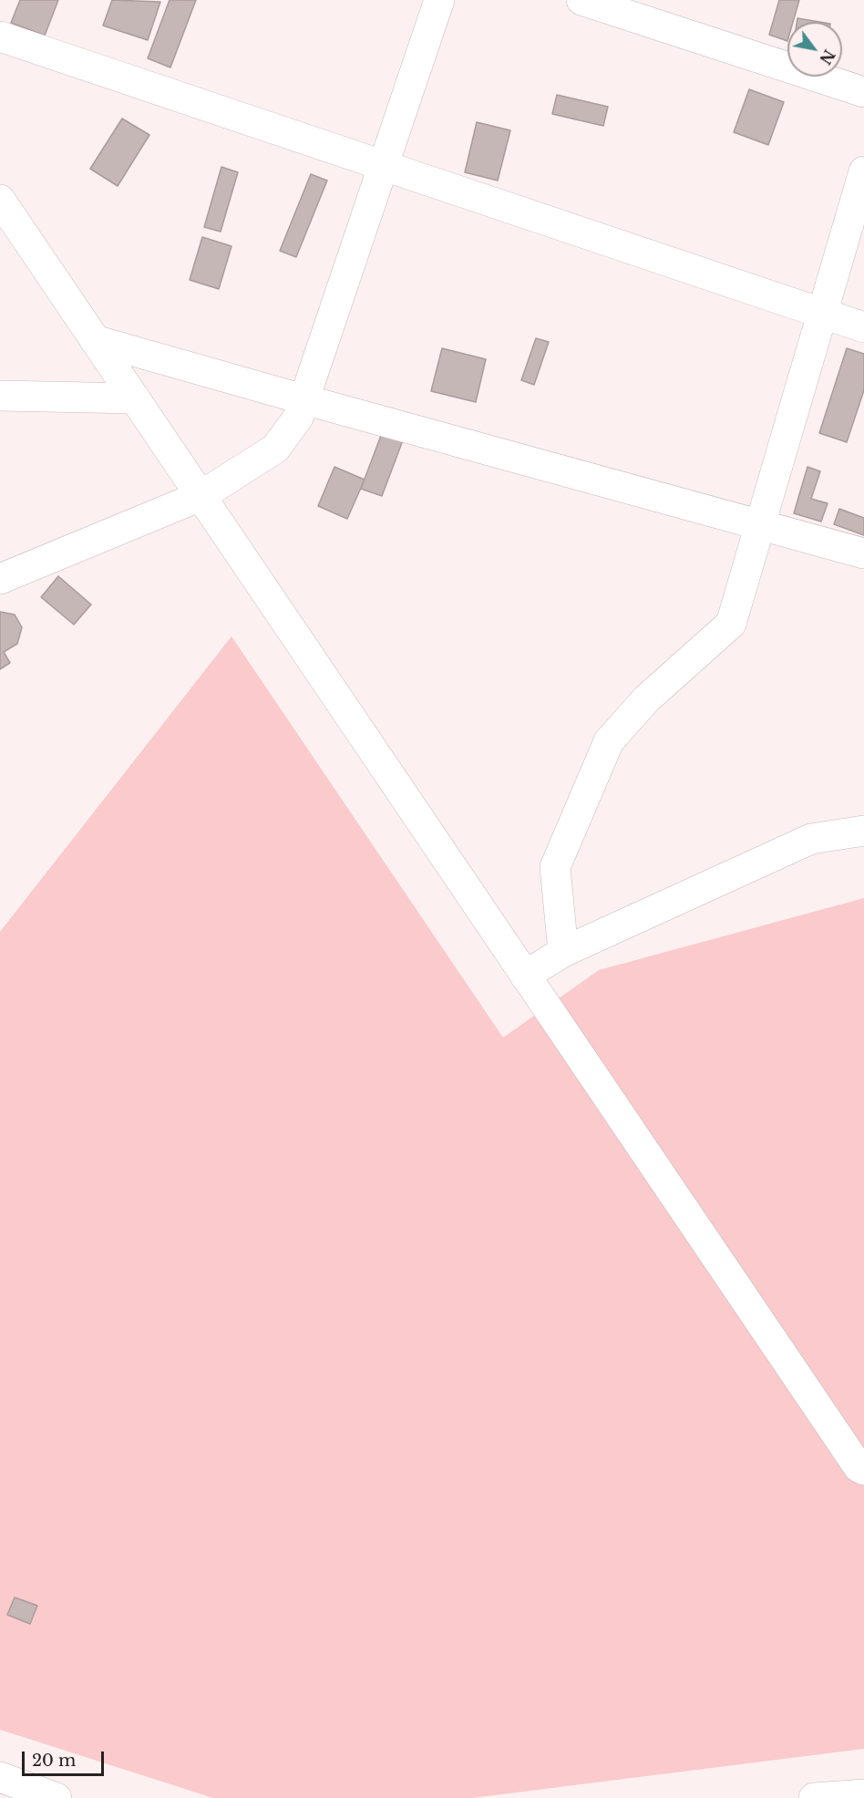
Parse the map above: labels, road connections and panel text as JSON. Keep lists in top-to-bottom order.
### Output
{
  "scale_bar": "20 m",
  "north": "bottom right"
}
